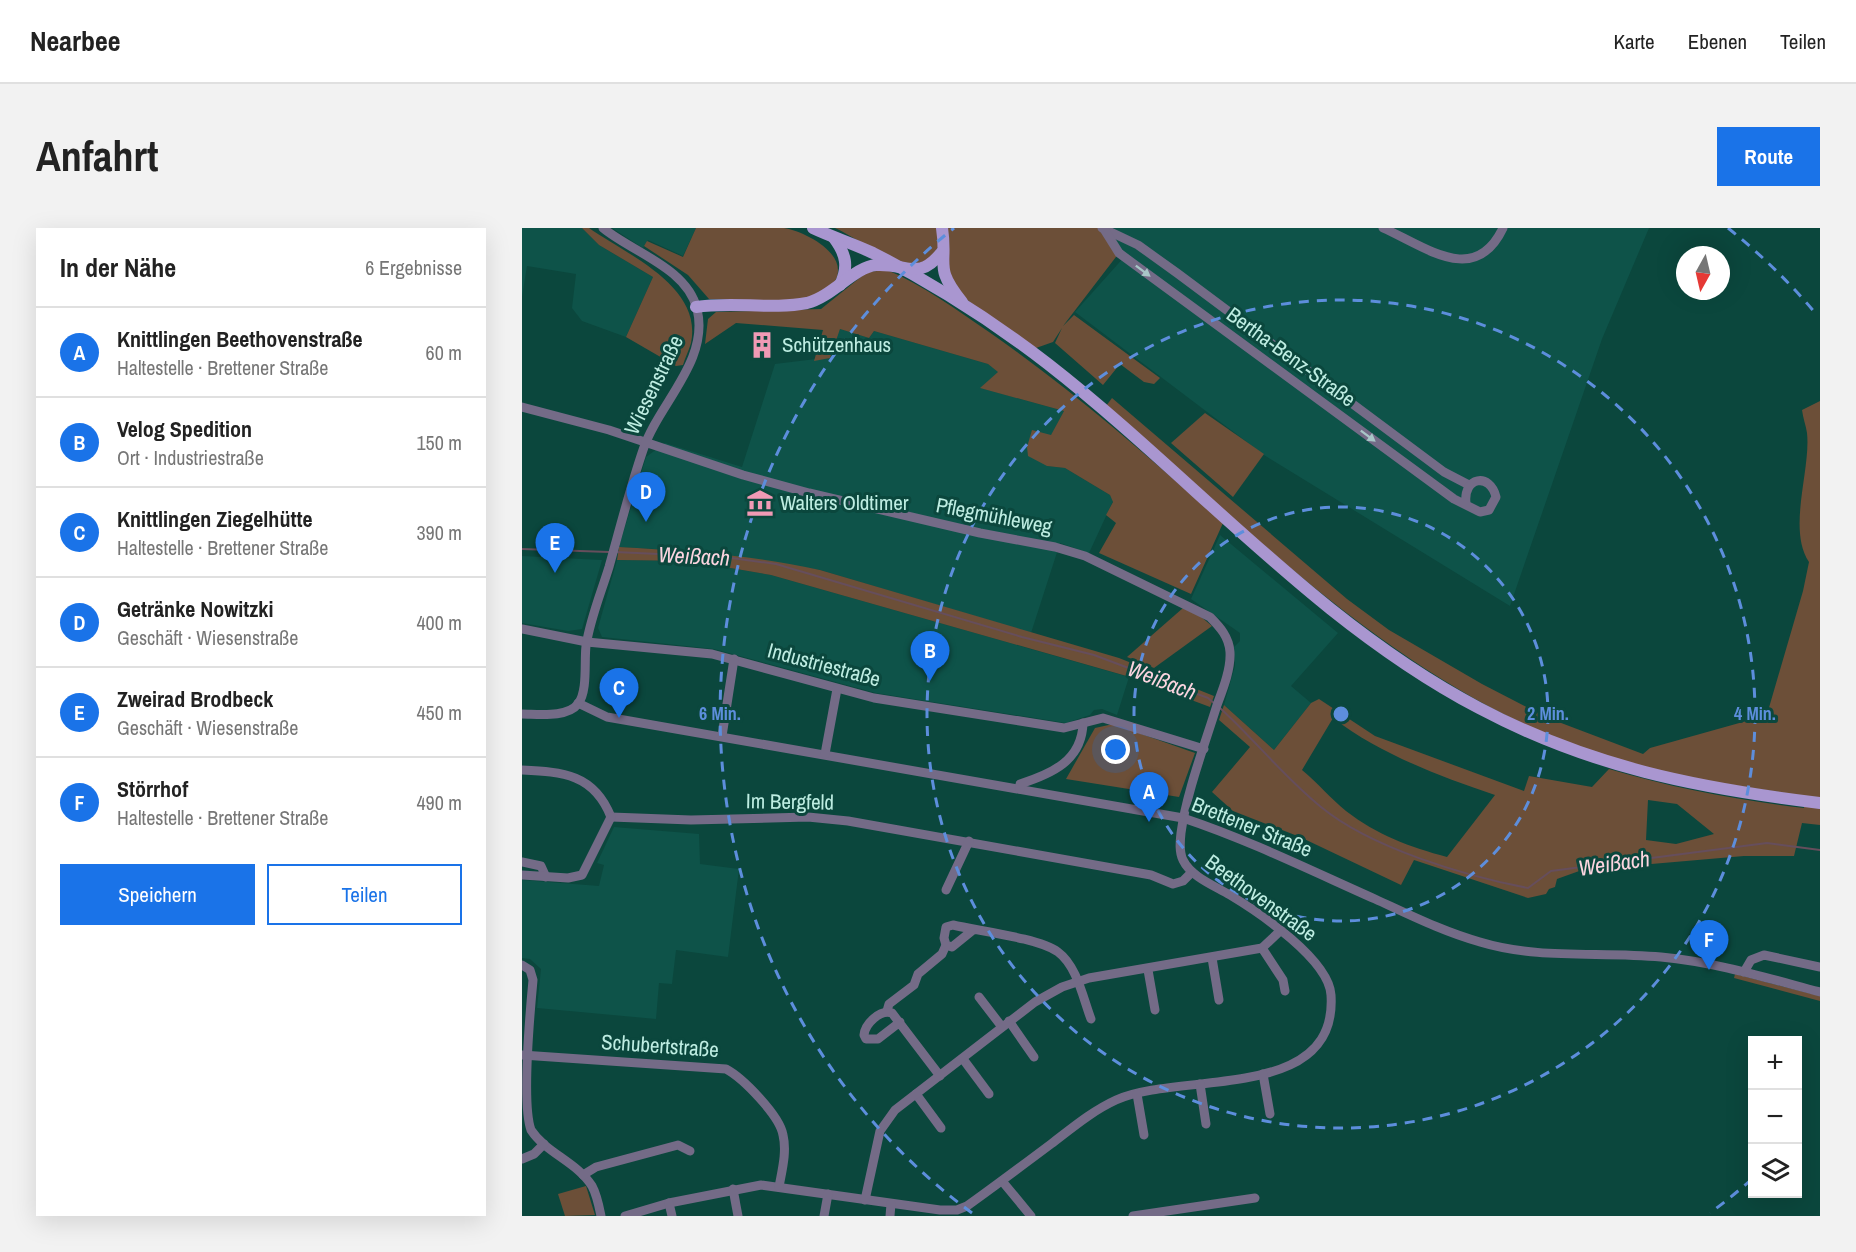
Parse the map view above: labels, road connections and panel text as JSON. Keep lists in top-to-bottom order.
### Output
{
  "streets": {
    "street": [
      "Bertha-Benz-Straße",
      "Wiesenstraße",
      "Pflegmühleweg",
      "Industriestraße",
      "Im Bergfeld",
      "Brettener Straße",
      "Beethovenstraße",
      "Schubertstraße"
    ]
  },
  "crossings": [
    ["Wiesenstraße", "Pflegmühleweg"],
    ["Wiesenstraße", "Industriestraße"],
    ["Wiesenstraße", "Brettener Straße"],
    ["Pflegmühleweg", "Industriestraße"],
    ["Pflegmühleweg", "Brettener Straße"],
    ["Pflegmühleweg", "Beethovenstraße"],
    ["Industriestraße", "Brettener Straße"],
    ["Im Bergfeld", "Beethovenstraße"],
    ["Brettener Straße", "Beethovenstraße"],
    ["Beethovenstraße", "Schubertstraße"]
  ],
  "water": ["Weißach"],
  "places": {
    "building": ["Schützenhaus"],
    "museum": ["Walters Oldtimer"]
  },
  "north": "bottom",
  "page": {
    "header": "Nearbee",
    "nav": ["Karte", "Ebenen", "Teilen"],
    "buttons": [
      "Route",
      ["Speichern", "Teilen"]
    ],
    "title": "Anfahrt",
    "heading": ["In der Nähe", "6 Ergebnisse"],
    "list": [
      {
        "mark": "A",
        "name": "Knittlingen Beethovenstraße",
        "note": "Haltestelle · Brettener Straße",
        "value": "60 m"
      },
      {
        "mark": "B",
        "name": "Velog Spedition",
        "note": "Ort · Industriestraße",
        "value": "150 m"
      },
      {
        "mark": "C",
        "name": "Knittlingen Ziegelhütte",
        "note": "Haltestelle · Brettener Straße",
        "value": "390 m"
      },
      {
        "mark": "D",
        "name": "Getränke Nowitzki",
        "note": "Geschäft · Wiesenstraße",
        "value": "400 m"
      },
      {
        "mark": "E",
        "name": "Zweirad Brodbeck",
        "note": "Geschäft · Wiesenstraße",
        "value": "450 m"
      },
      {
        "mark": "F",
        "name": "Störrhof",
        "note": "Haltestelle · Brettener Straße",
        "value": "490 m"
      }
    ],
    "pins": [
      "D",
      "E",
      "B",
      "C",
      "A",
      "F"
    ],
    "map_buttons": ["+", "−"]
  },
  "rings": ["2 Min.", "4 Min.", "6 Min."]
}
